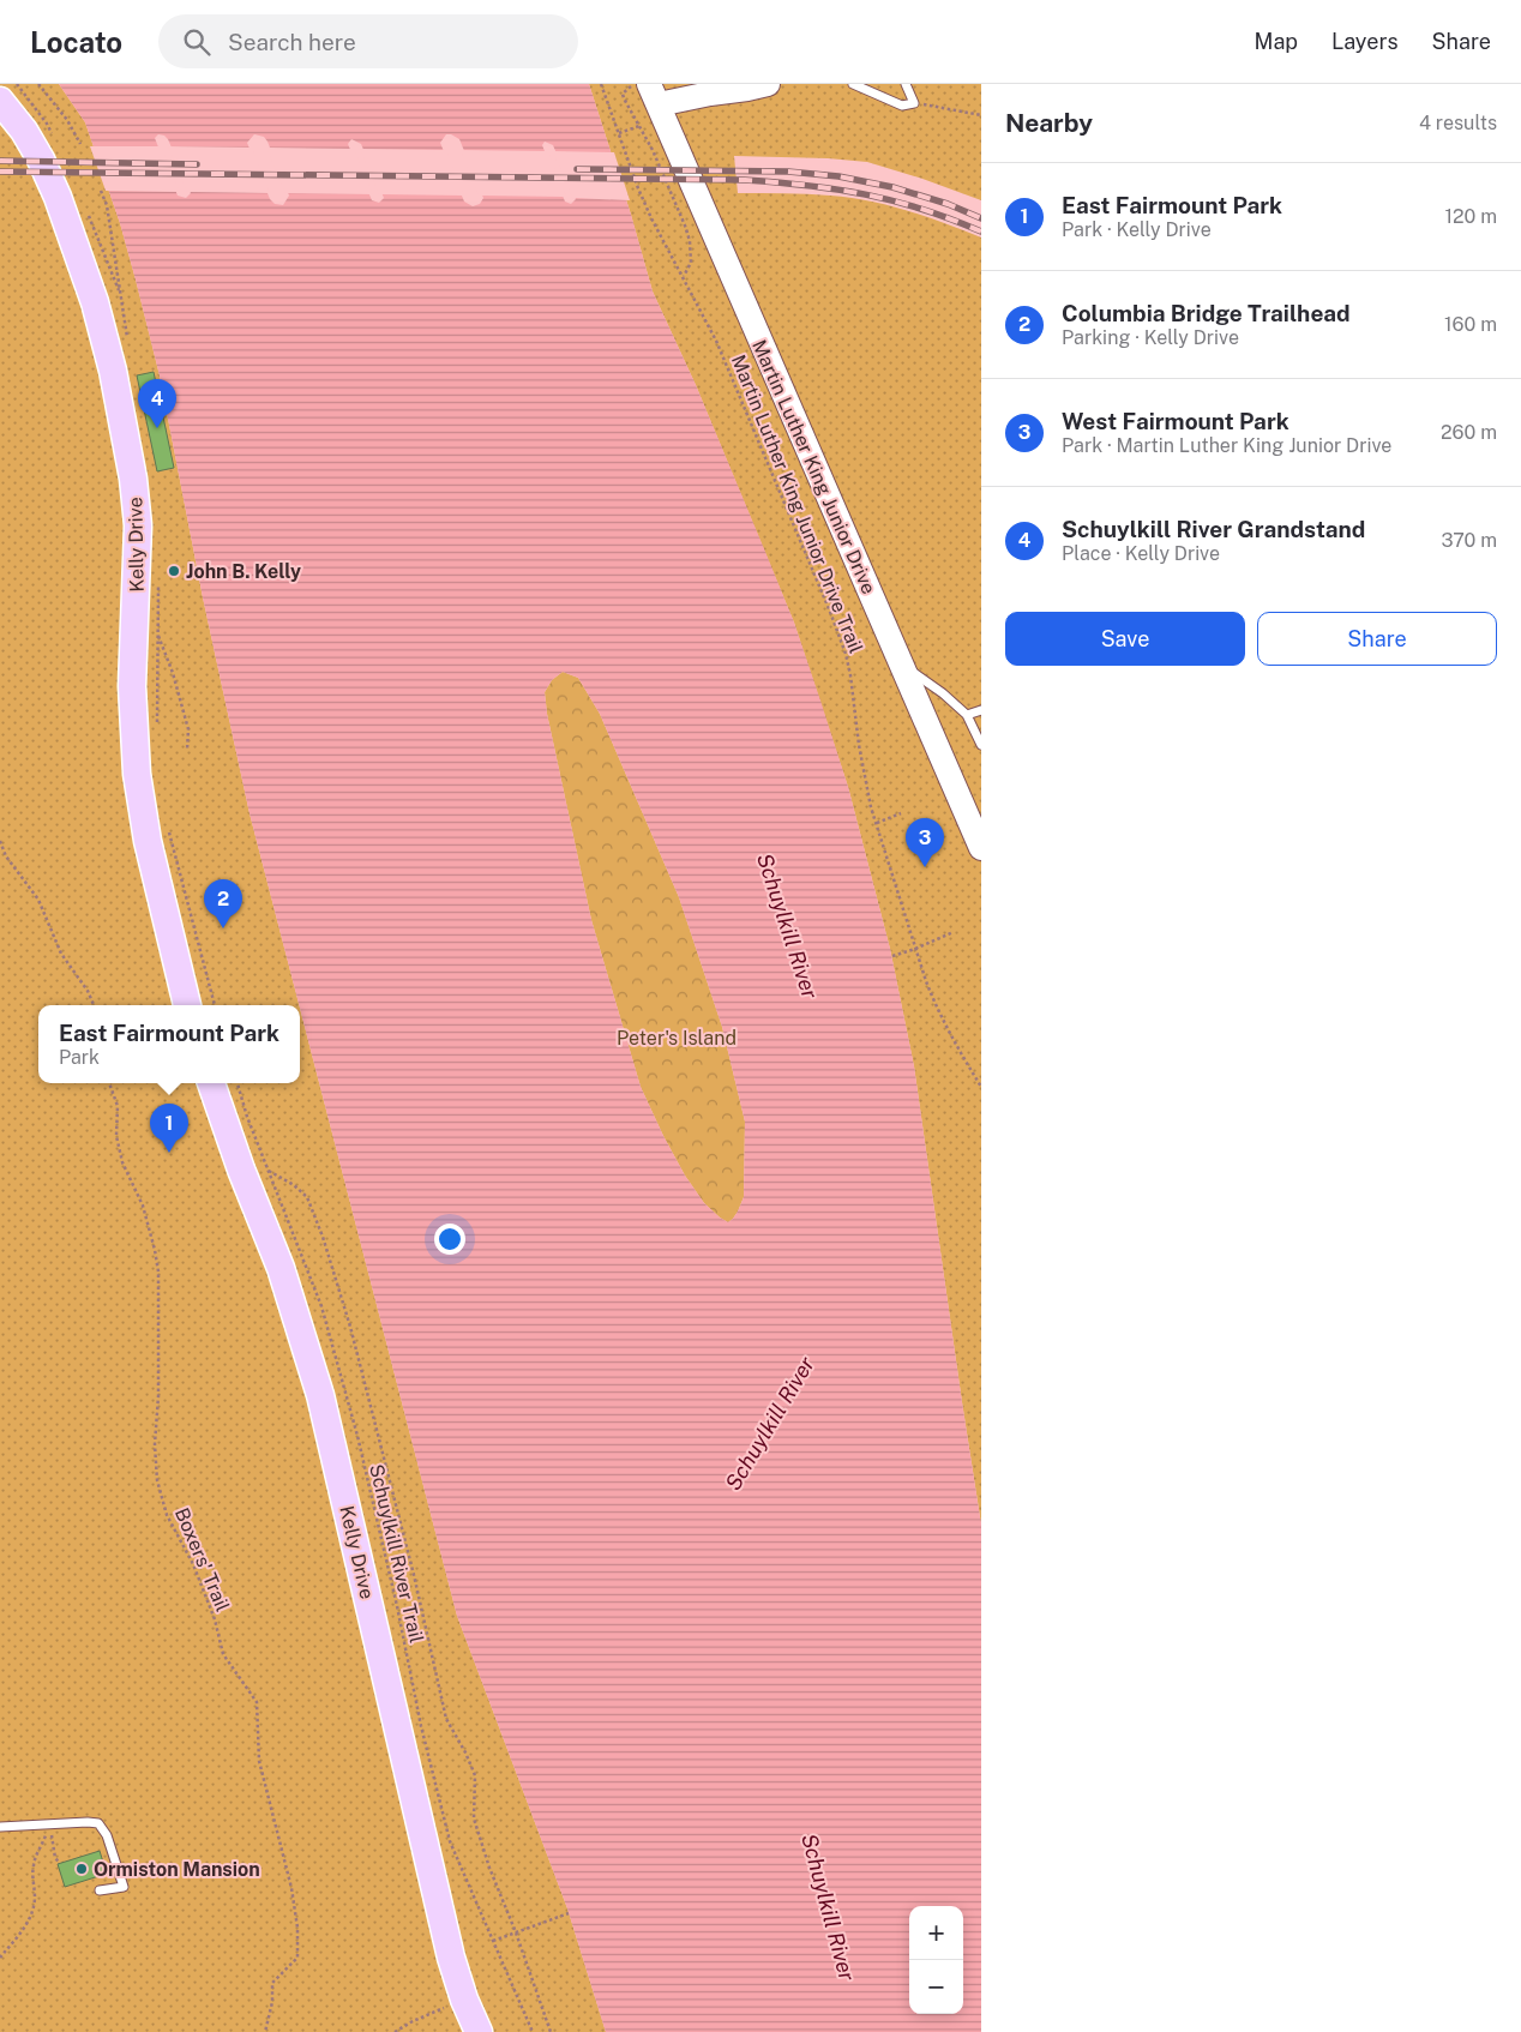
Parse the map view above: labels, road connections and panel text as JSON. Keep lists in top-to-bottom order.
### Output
{
  "streets": {
    "main road": ["Martin Luther King Junior Drive", "Kelly Drive"],
    "path": ["Martin Luther King Junior Drive Trail", "Schuylkill River Trail", "Boxers' Trail"]
  },
  "water": ["Schuylkill River"],
  "parks": ["Peter's Island"],
  "places": ["John B. Kelly", "Ormiston Mansion"],
  "page": {
    "header": "Locato",
    "search": "Search here",
    "nav": ["Map", "Layers", "Share"],
    "heading": ["Nearby", "4 results"],
    "list": [
      {
        "mark": "1",
        "name": "East Fairmount Park",
        "note": "Park · Kelly Drive",
        "value": "120 m"
      },
      {
        "mark": "2",
        "name": "Columbia Bridge Trailhead",
        "note": "Parking · Kelly Drive",
        "value": "160 m"
      },
      {
        "mark": "3",
        "name": "West Fairmount Park",
        "note": "Park · Martin Luther King Junior Drive",
        "value": "260 m"
      },
      {
        "mark": "4",
        "name": "Schuylkill River Grandstand",
        "note": "Place · Kelly Drive",
        "value": "370 m"
      }
    ],
    "pins": [
      "4",
      "3",
      "2",
      "1"
    ],
    "buttons": ["Save", "Share"],
    "popup": ["East Fairmount Park", "Park"],
    "map_buttons": ["+", "−"]
  }
}
